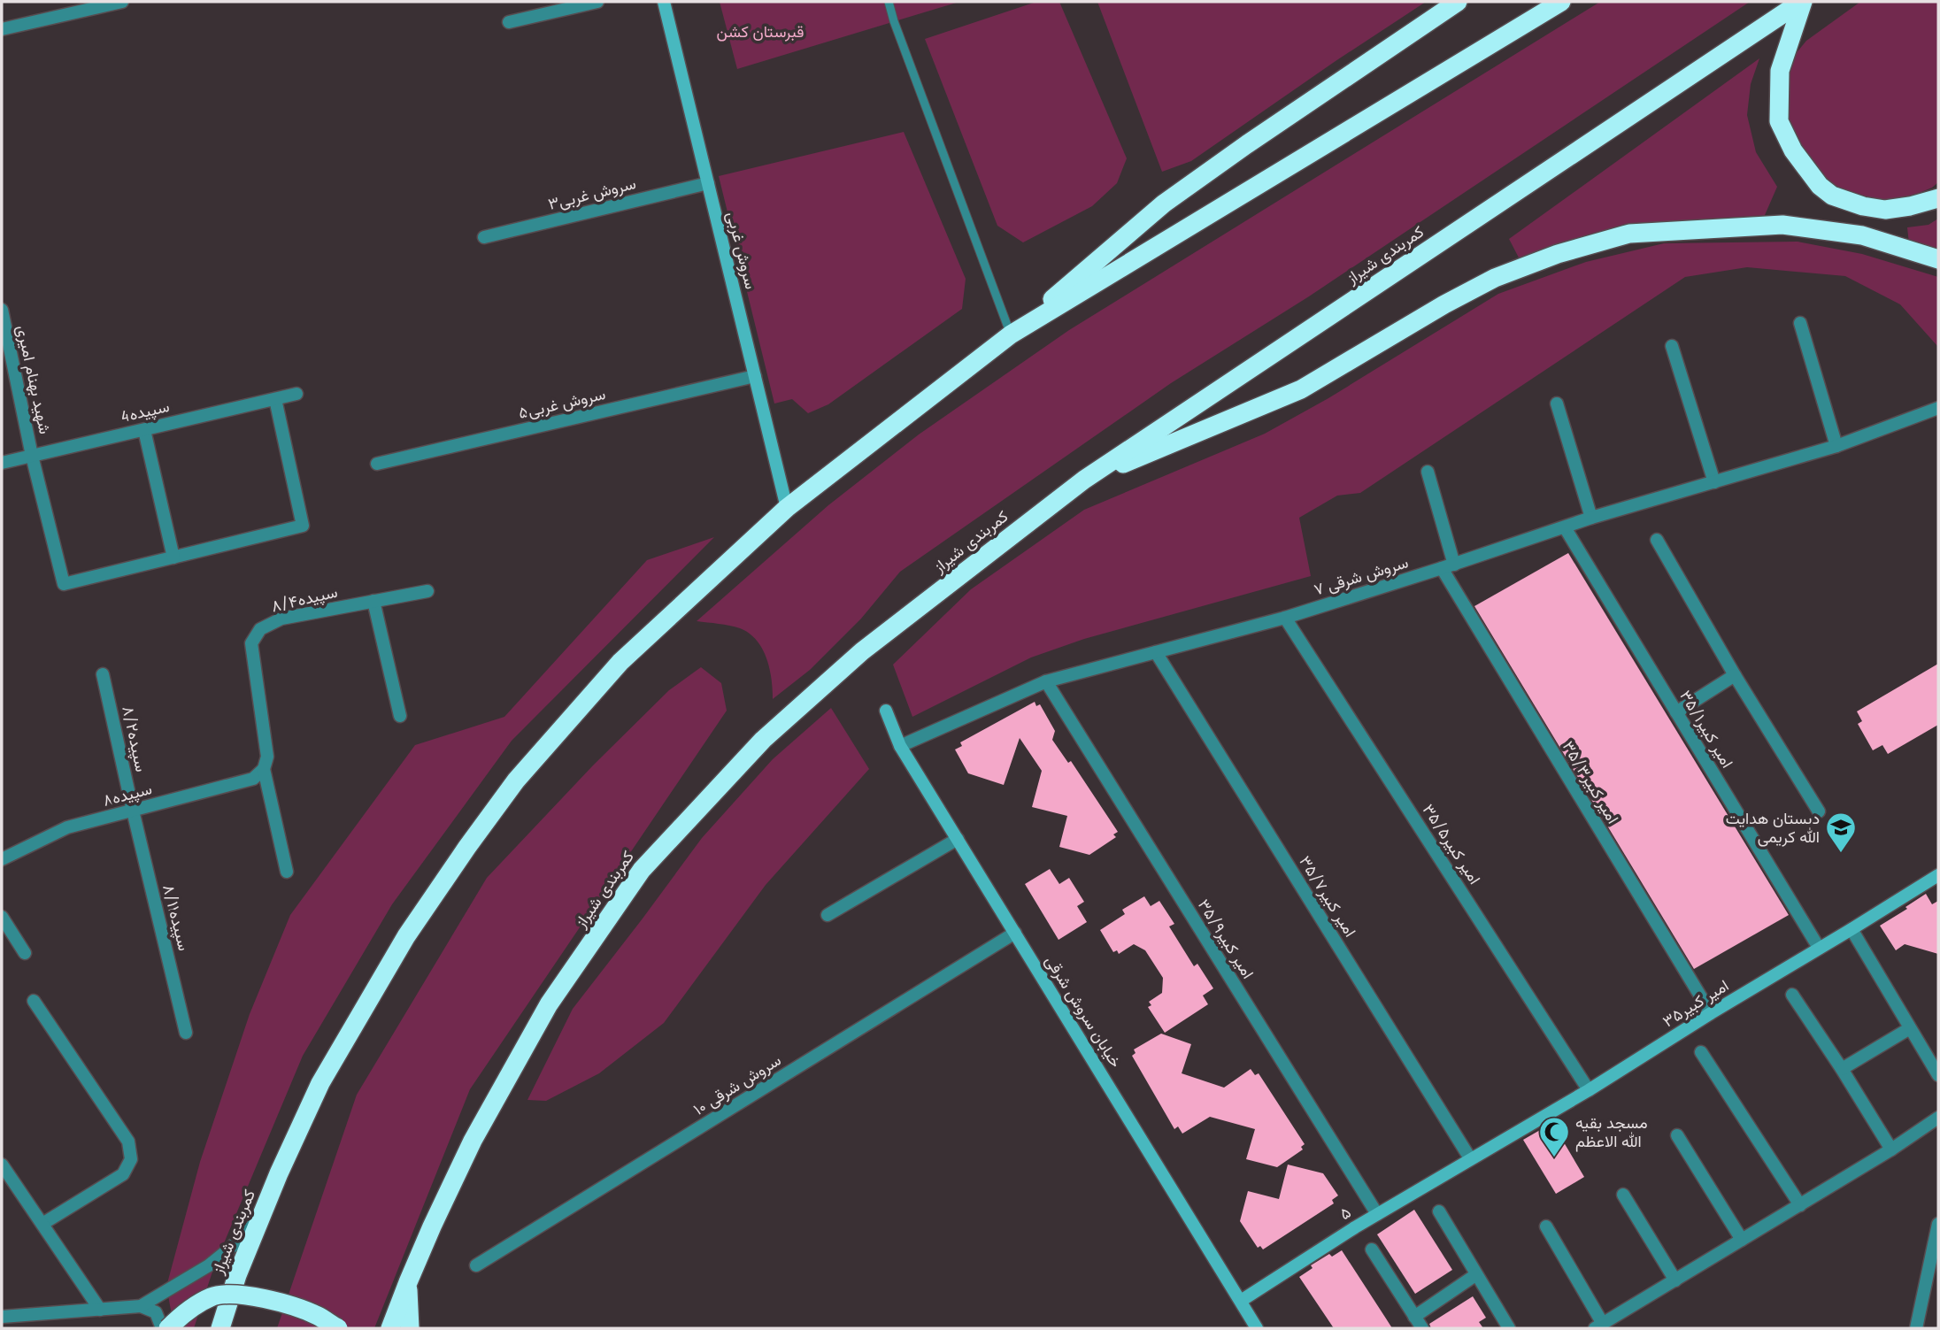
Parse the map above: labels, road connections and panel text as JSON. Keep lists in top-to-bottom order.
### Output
{
  "streets": {
    "highway": ["کمربندی شیراز"],
    "street": [
      "سروش غربی۳",
      "سروش غربی",
      "شهید بهنام امیری",
      "سروش غربی۵",
      "4سپیده",
      "سروش شرقی ۷",
      "سپیده۸/۴",
      "امیر کبیر۳۵/۱",
      "سپیده۸/۲",
      "امیر کبیر۳۵/۳",
      "سپیده۸",
      "امیر کبیر۳۵/۵",
      "امیر کبیر۳۵/۷",
      "سپیده۸/۱۱",
      "امیر کبیر۳۵/۹",
      "امیر کبیر۳۵",
      "خیابان سروش شرقی",
      "سروش شرقی ۱۰",
      "۵"
    ]
  },
  "crossings": [
    ["سروش غربی۳", "سروش غربی"],
    ["سروش غربی", "کمربندی شیراز"],
    ["سروش غربی", "سروش غربی۵"],
    ["شهید بهنام امیری", "4سپیده"],
    ["سروش شرقی ۷", "امیر کبیر۳۵/۱"],
    ["سروش شرقی ۷", "امیر کبیر۳۵/۳"],
    ["سروش شرقی ۷", "امیر کبیر۳۵/۵"],
    ["سروش شرقی ۷", "امیر کبیر۳۵/۷"],
    ["سروش شرقی ۷", "امیر کبیر۳۵/۹"],
    ["سروش شرقی ۷", "خیابان سروش شرقی"],
    ["سپیده۸/۴", "سپیده۸"],
    ["امیر کبیر۳۵/۱", "امیر کبیر۳۵"],
    ["سپیده۸/۲", "سپیده۸"],
    ["سپیده۸/۲", "سپیده۸/۱۱"],
    ["امیر کبیر۳۵/۳", "امیر کبیر۳۵"],
    ["سپیده۸", "سپیده۸/۱۱"],
    ["امیر کبیر۳۵/۵", "امیر کبیر۳۵"],
    ["امیر کبیر۳۵/۷", "امیر کبیر۳۵"],
    ["امیر کبیر۳۵/۷", "۵"],
    ["امیر کبیر۳۵/۹", "۵"],
    ["امیر کبیر۳۵", "۵"],
    ["خیابان سروش شرقی", "سروش شرقی ۱۰"],
    ["خیابان سروش شرقی", "۵"]
  ],
  "parks": ["قبرستان کشن"],
  "places": {
    "school or university": ["دبستان هدایت الله کریمی"],
    "mosque": ["مسجد بقیه الله الاعظم"]
  }
}
